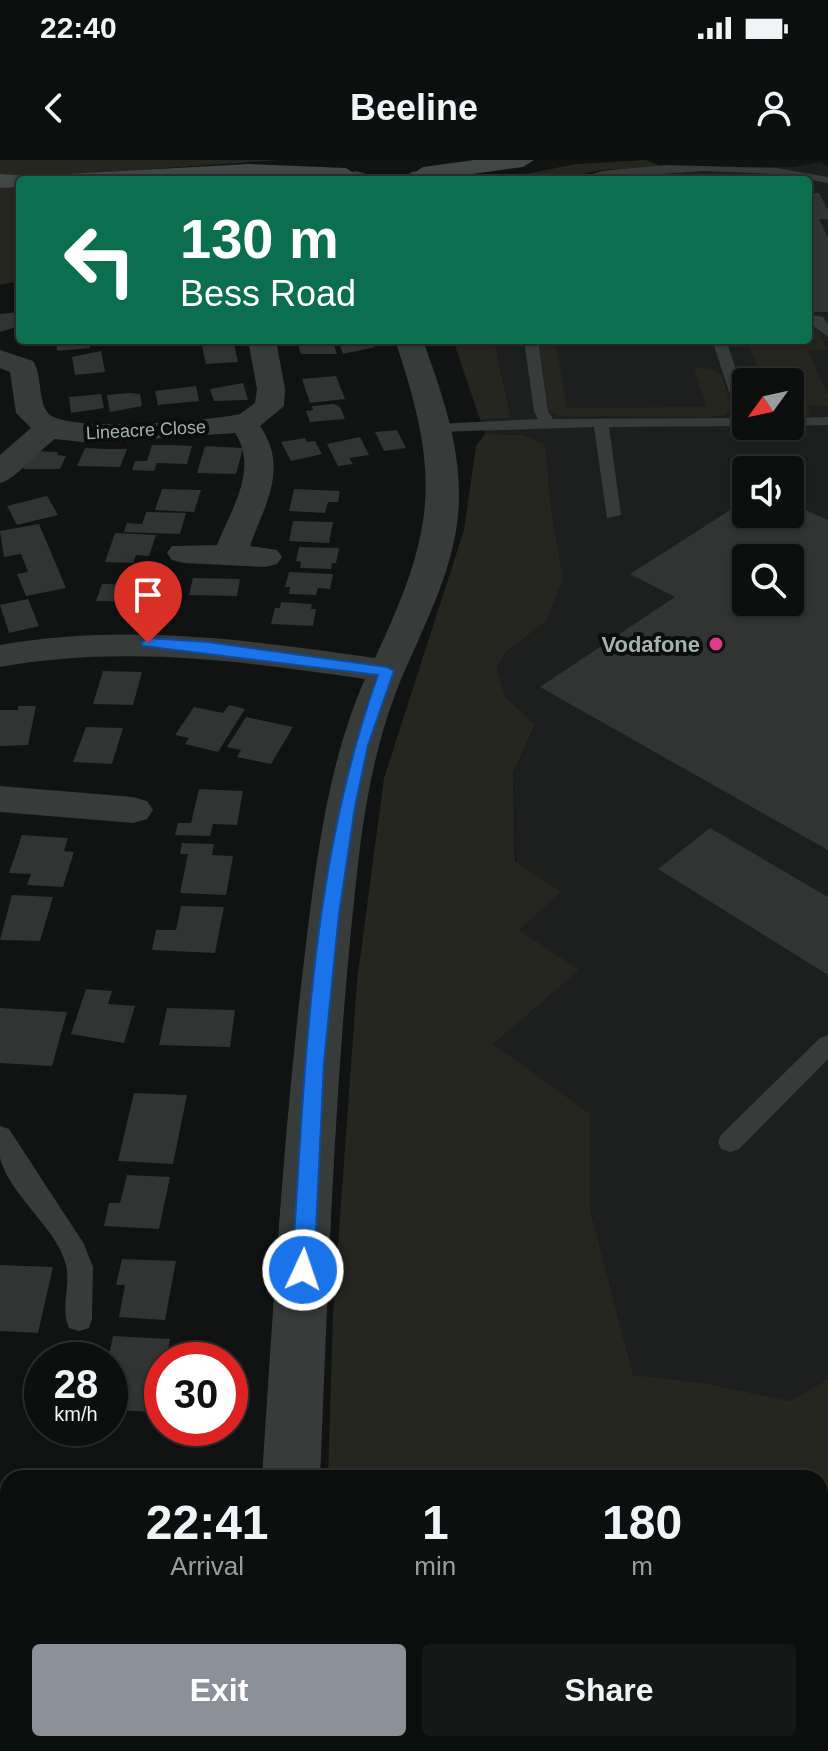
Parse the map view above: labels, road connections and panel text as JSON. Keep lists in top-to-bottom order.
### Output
{
  "streets": {
    "street": ["Lineacre Close"]
  },
  "places": ["Vodafone"],
  "north": "bottom left",
  "page": {
    "status": "22:40",
    "header": "Beeline",
    "turn": ["130 m", "Bess Road"],
    "speed": "28 km/h",
    "limit": "30",
    "eta": [
      "22:41",
      "Arrival",
      "1",
      "min",
      "180",
      "m"
    ],
    "buttons": ["Exit", "Share"]
  }
}
